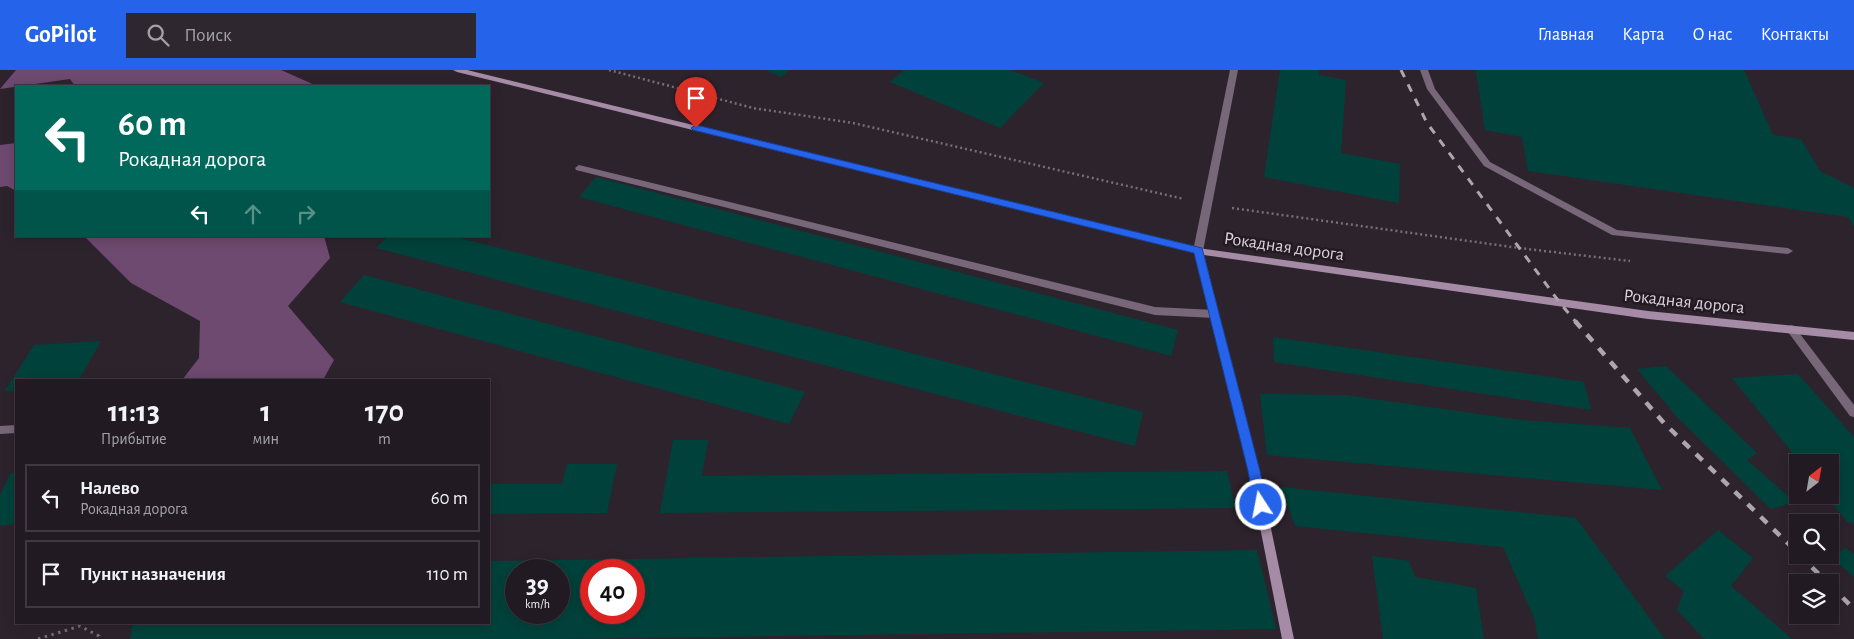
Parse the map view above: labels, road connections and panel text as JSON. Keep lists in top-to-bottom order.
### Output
{
  "streets": {
    "main road": ["Рокадная дорога"]
  },
  "north": "top right",
  "page": {
    "header": "GoPilot",
    "search": "Поиск",
    "nav": [
      "Главная",
      "Карта",
      "О нас",
      "Контакты"
    ],
    "turn": ["60 m", "Рокадная дорога"],
    "eta": [
      "11:13",
      "Прибытие",
      "1",
      "мин",
      "170",
      "m"
    ],
    "list": [
      {
        "name": "Налево",
        "note": "Рокадная дорога",
        "value": "60 m"
      },
      {
        "name": "Пункт назначения",
        "value": "110 m"
      }
    ],
    "speed": "39 km/h",
    "limit": "40"
  }
}
